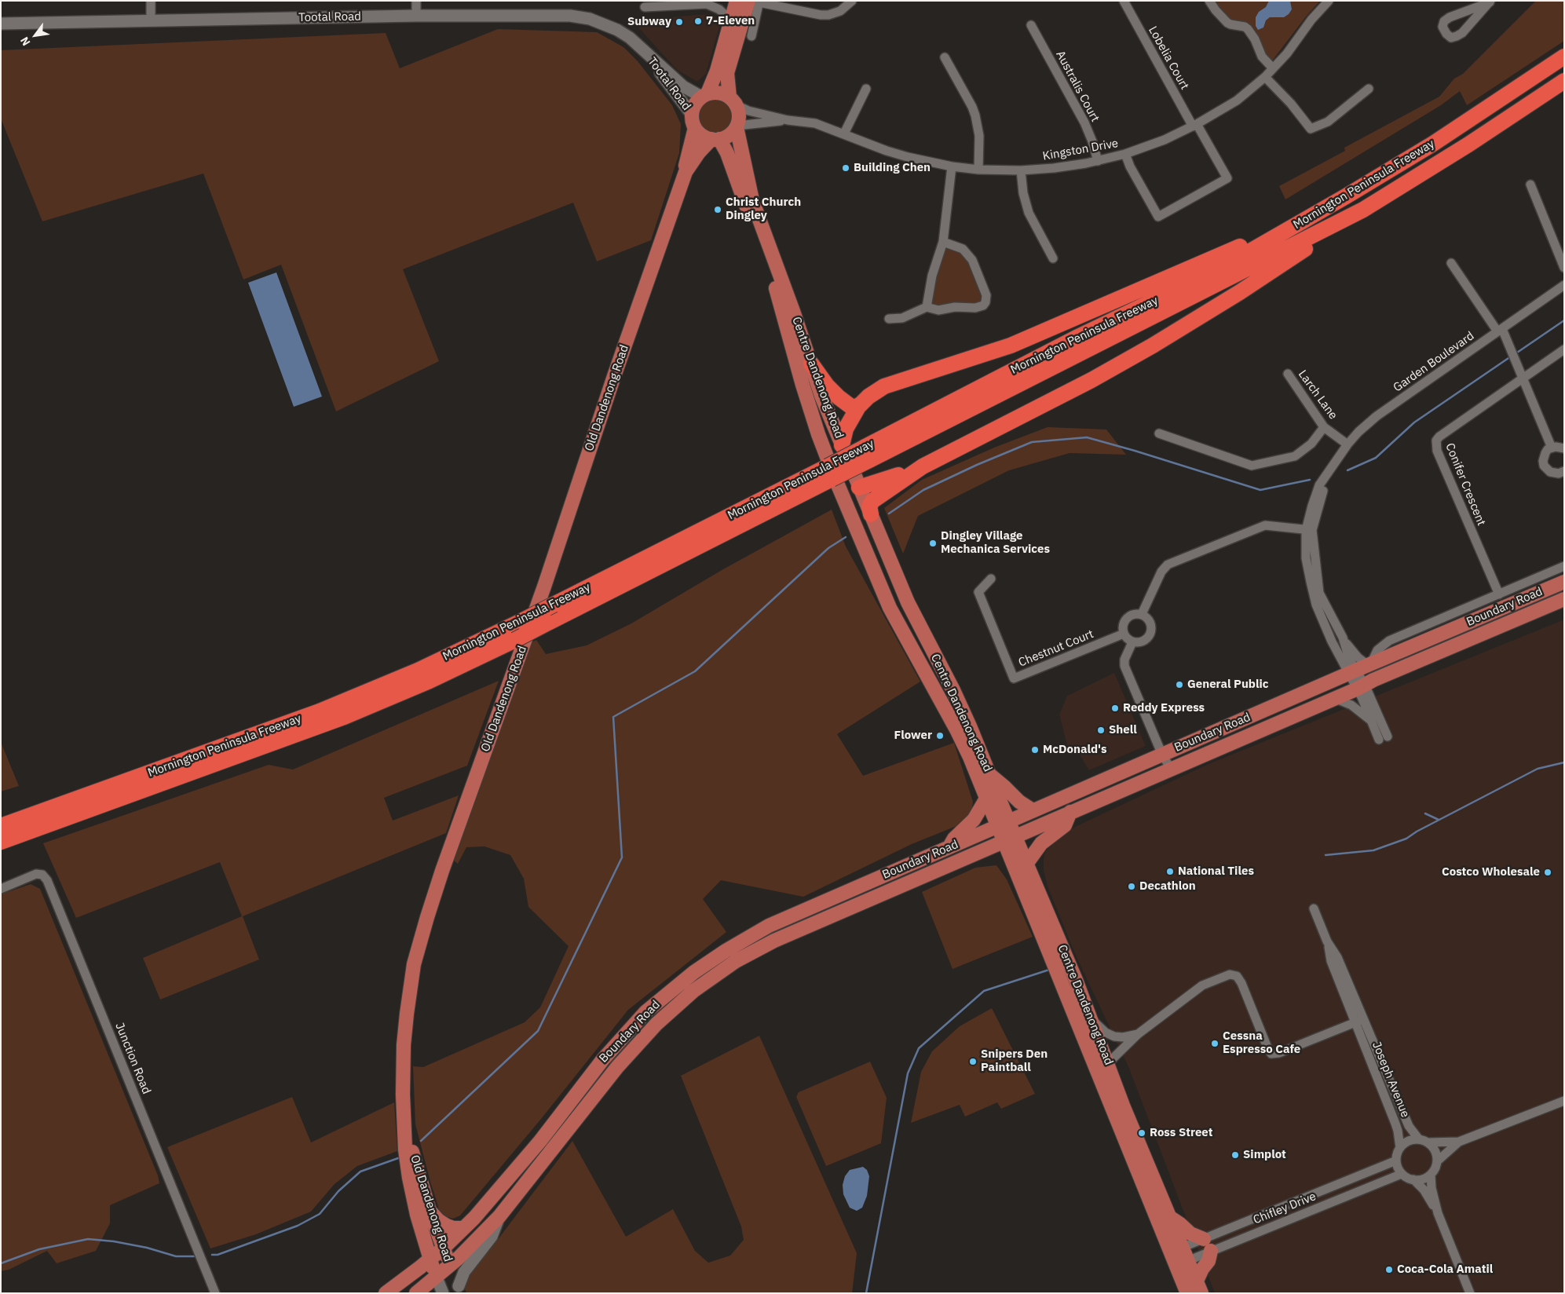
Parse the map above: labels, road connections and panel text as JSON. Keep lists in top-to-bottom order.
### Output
{
  "streets": {
    "highway": ["Mornington Peninsula Freeway"],
    "main road": [
      "Tootal Road",
      "Centre Dandenong Road",
      "Old Dandenong Road",
      "Boundary Road"
    ],
    "street": [
      "Lobelia Court",
      "Australis Court",
      "Kingston Drive",
      "Garden Boulevard",
      "Larch Lane",
      "Conifer Crescent",
      "Chestnut Court",
      "Junction Road",
      "Joseph Avenue",
      "Chifley Drive"
    ]
  },
  "crossings": [
    ["Tootal Road", "Kingston Drive"],
    ["Tootal Road", "Centre Dandenong Road"],
    ["Tootal Road", "Old Dandenong Road"],
    ["Lobelia Court", "Kingston Drive"],
    ["Australis Court", "Kingston Drive"],
    ["Kingston Drive", "Centre Dandenong Road"],
    ["Kingston Drive", "Old Dandenong Road"],
    ["Mornington Peninsula Freeway", "Centre Dandenong Road"],
    ["Garden Boulevard", "Larch Lane"],
    ["Garden Boulevard", "Boundary Road"],
    ["Centre Dandenong Road", "Old Dandenong Road"],
    ["Centre Dandenong Road", "Boundary Road"],
    ["Centre Dandenong Road", "Chifley Drive"],
    ["Old Dandenong Road", "Boundary Road"],
    ["Joseph Avenue", "Chifley Drive"]
  ],
  "places": [
    "7-Eleven",
    "Subway",
    "Building Chen",
    "Christ Church Dingley",
    "Dingley Village Mechanica Services",
    "General Public",
    "Reddy Express",
    "Shell",
    "Flower",
    "McDonald's",
    "National Tiles",
    "Costco Wholesale",
    "Decathlon",
    "Cessna Espresso Cafe",
    "Snipers Den Paintball",
    "Ross Street",
    "Simplot",
    "Coca-Cola Amatil"
  ],
  "north": "bottom left"
}
